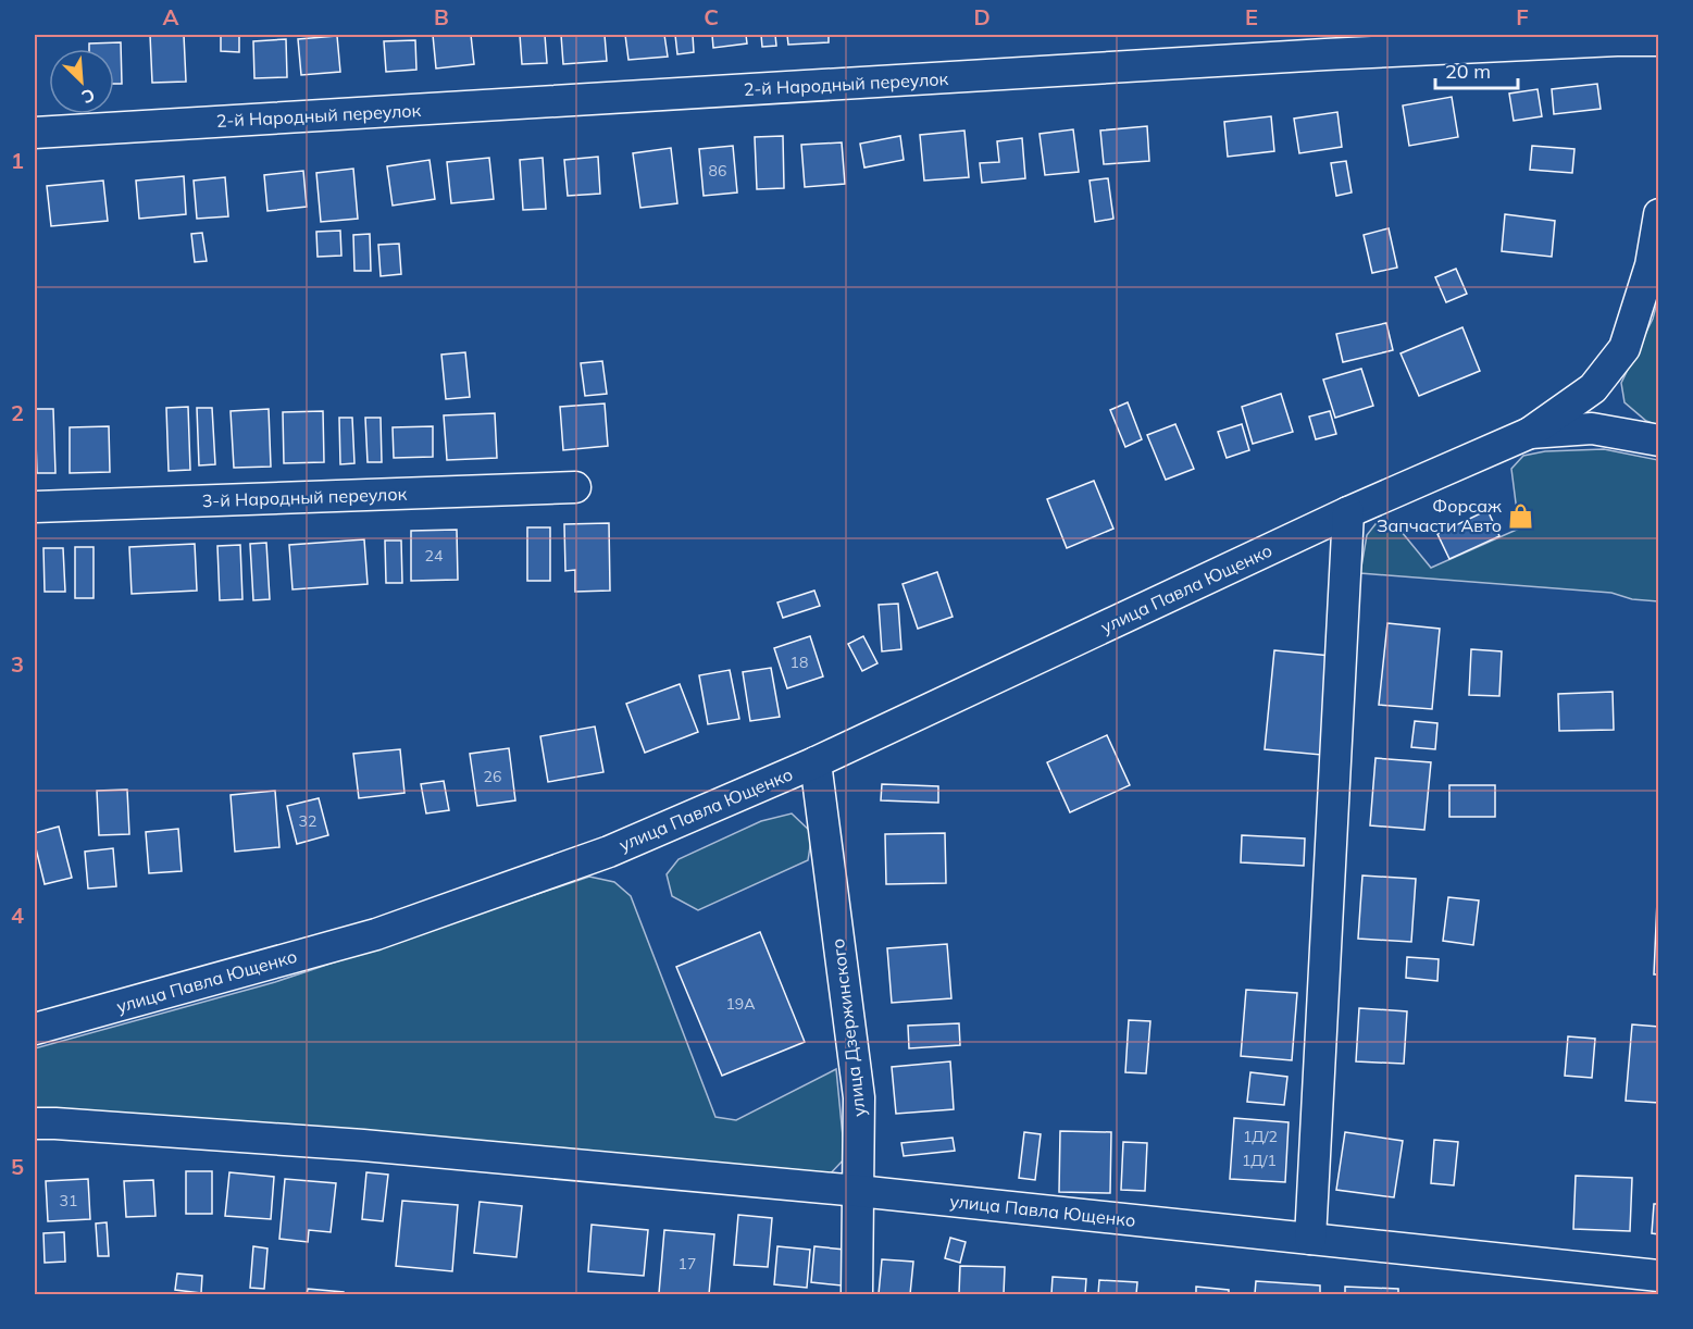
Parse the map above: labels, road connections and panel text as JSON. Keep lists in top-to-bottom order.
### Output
{
  "streets": {
    "street": [
      "2-й Народный переулок",
      "3-й Народный переулок",
      "улица Павла Ющенко",
      "улица Дзержинского"
    ]
  },
  "crossings": [
    ["улица Павла Ющенко", "улица Дзержинского"]
  ],
  "places": {
    "shop": ["Форсаж Запчасти Авто"]
  },
  "house_numbers": [
    "86",
    "24",
    "18",
    "26",
    "32",
    "19А",
    "1Д/2",
    "1Д/1",
    "31",
    "17"
  ],
  "scale_bar": "20 m",
  "north": "bottom right",
  "grid": {
    "columns": [
      "A",
      "B",
      "C",
      "D",
      "E",
      "F"
    ],
    "rows": [
      "1",
      "2",
      "3",
      "4",
      "5"
    ]
  }
}
